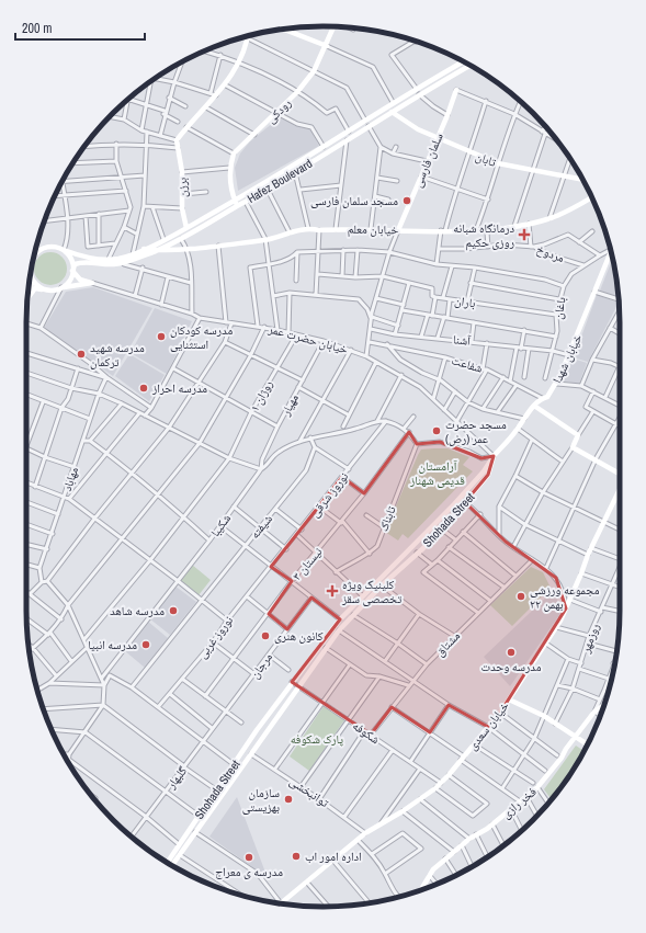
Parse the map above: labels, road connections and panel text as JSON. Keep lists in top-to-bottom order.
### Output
{
  "streets": {
    "main road": [
      "رودکی",
      "تابان",
      "سلمان فارسی",
      "Hafez Boulevard",
      "برزن",
      "خیابان معلم",
      "خیابان شهدا",
      "Shohada Street",
      "خیابان سعدی",
      "فخر رازی"
    ],
    "street": [
      "مردوخ",
      "باران",
      "باغان",
      "خیابان حضرت عمر",
      "آشنا",
      "شفاعت",
      "روژان ۱",
      "مهیار",
      "مهاباد",
      "نوروز شرقی",
      "تابناک",
      "شکیبا",
      "شیفته",
      "نیستان ۳",
      "نوروز غربی",
      "روزمهر",
      "مشتاق",
      "مرجان",
      "شکوفه",
      "گلبهار",
      "توانبخشی"
    ]
  },
  "crossings": [
    ["تابان", "سلمان فارسی"],
    ["تابان", "Hafez Boulevard"],
    ["سلمان فارسی", "خیابان معلم"],
    ["Hafez Boulevard", "برزن"],
    ["Hafez Boulevard", "خیابان معلم"],
    ["مردوخ", "باغان"],
    ["باران", "باغان"],
    ["باغان", "آشنا"],
    ["خیابان حضرت عمر", "خیابان شهدا"],
    ["خیابان حضرت عمر", "روژان ۱"],
    ["خیابان حضرت عمر", "مهیار"],
    ["خیابان حضرت عمر", "Shohada Street"],
    ["آشنا", "خیابان شهدا"],
    ["خیابان شهدا", "شفاعت"],
    ["خیابان شهدا", "Shohada Street"],
    ["مهیار", "شکیبا"],
    ["نوروز شرقی", "نوروز غربی"],
    ["Shohada Street", "شکوفه"],
    ["Shohada Street", "توانبخشی"],
    ["مشتاق", "شکوفه"],
    ["مرجان", "گلبهار"],
    ["خیابان سعدی", "شکوفه"],
    ["خیابان سعدی", "توانبخشی"]
  ],
  "parks": ["آرامستان قدیمی شهناز", "پارک شکوفه"],
  "places": {
    "other": [
      "مسجد سلمان فارسی",
      "مدرسه کودکان استثنایی",
      "مدرسه شهید ترکمان",
      "مدرسه احراز",
      "مسجد حضرت عمر (رض)",
      "مجموعه ورزشی ۲۲ بهمن",
      "مدرسه شاهد",
      "کانون هنری",
      "مدرسه انبیا",
      "مدرسه وحدت",
      "سازمان بهزیستی",
      "اداره امور اب",
      "مدرسه ی معراج"
    ],
    "health": ["درمانگاه شبانه روزی حکیم", "کلینیک ویژه تخصصی سقز"]
  },
  "scale_bar": "200 m"
}
